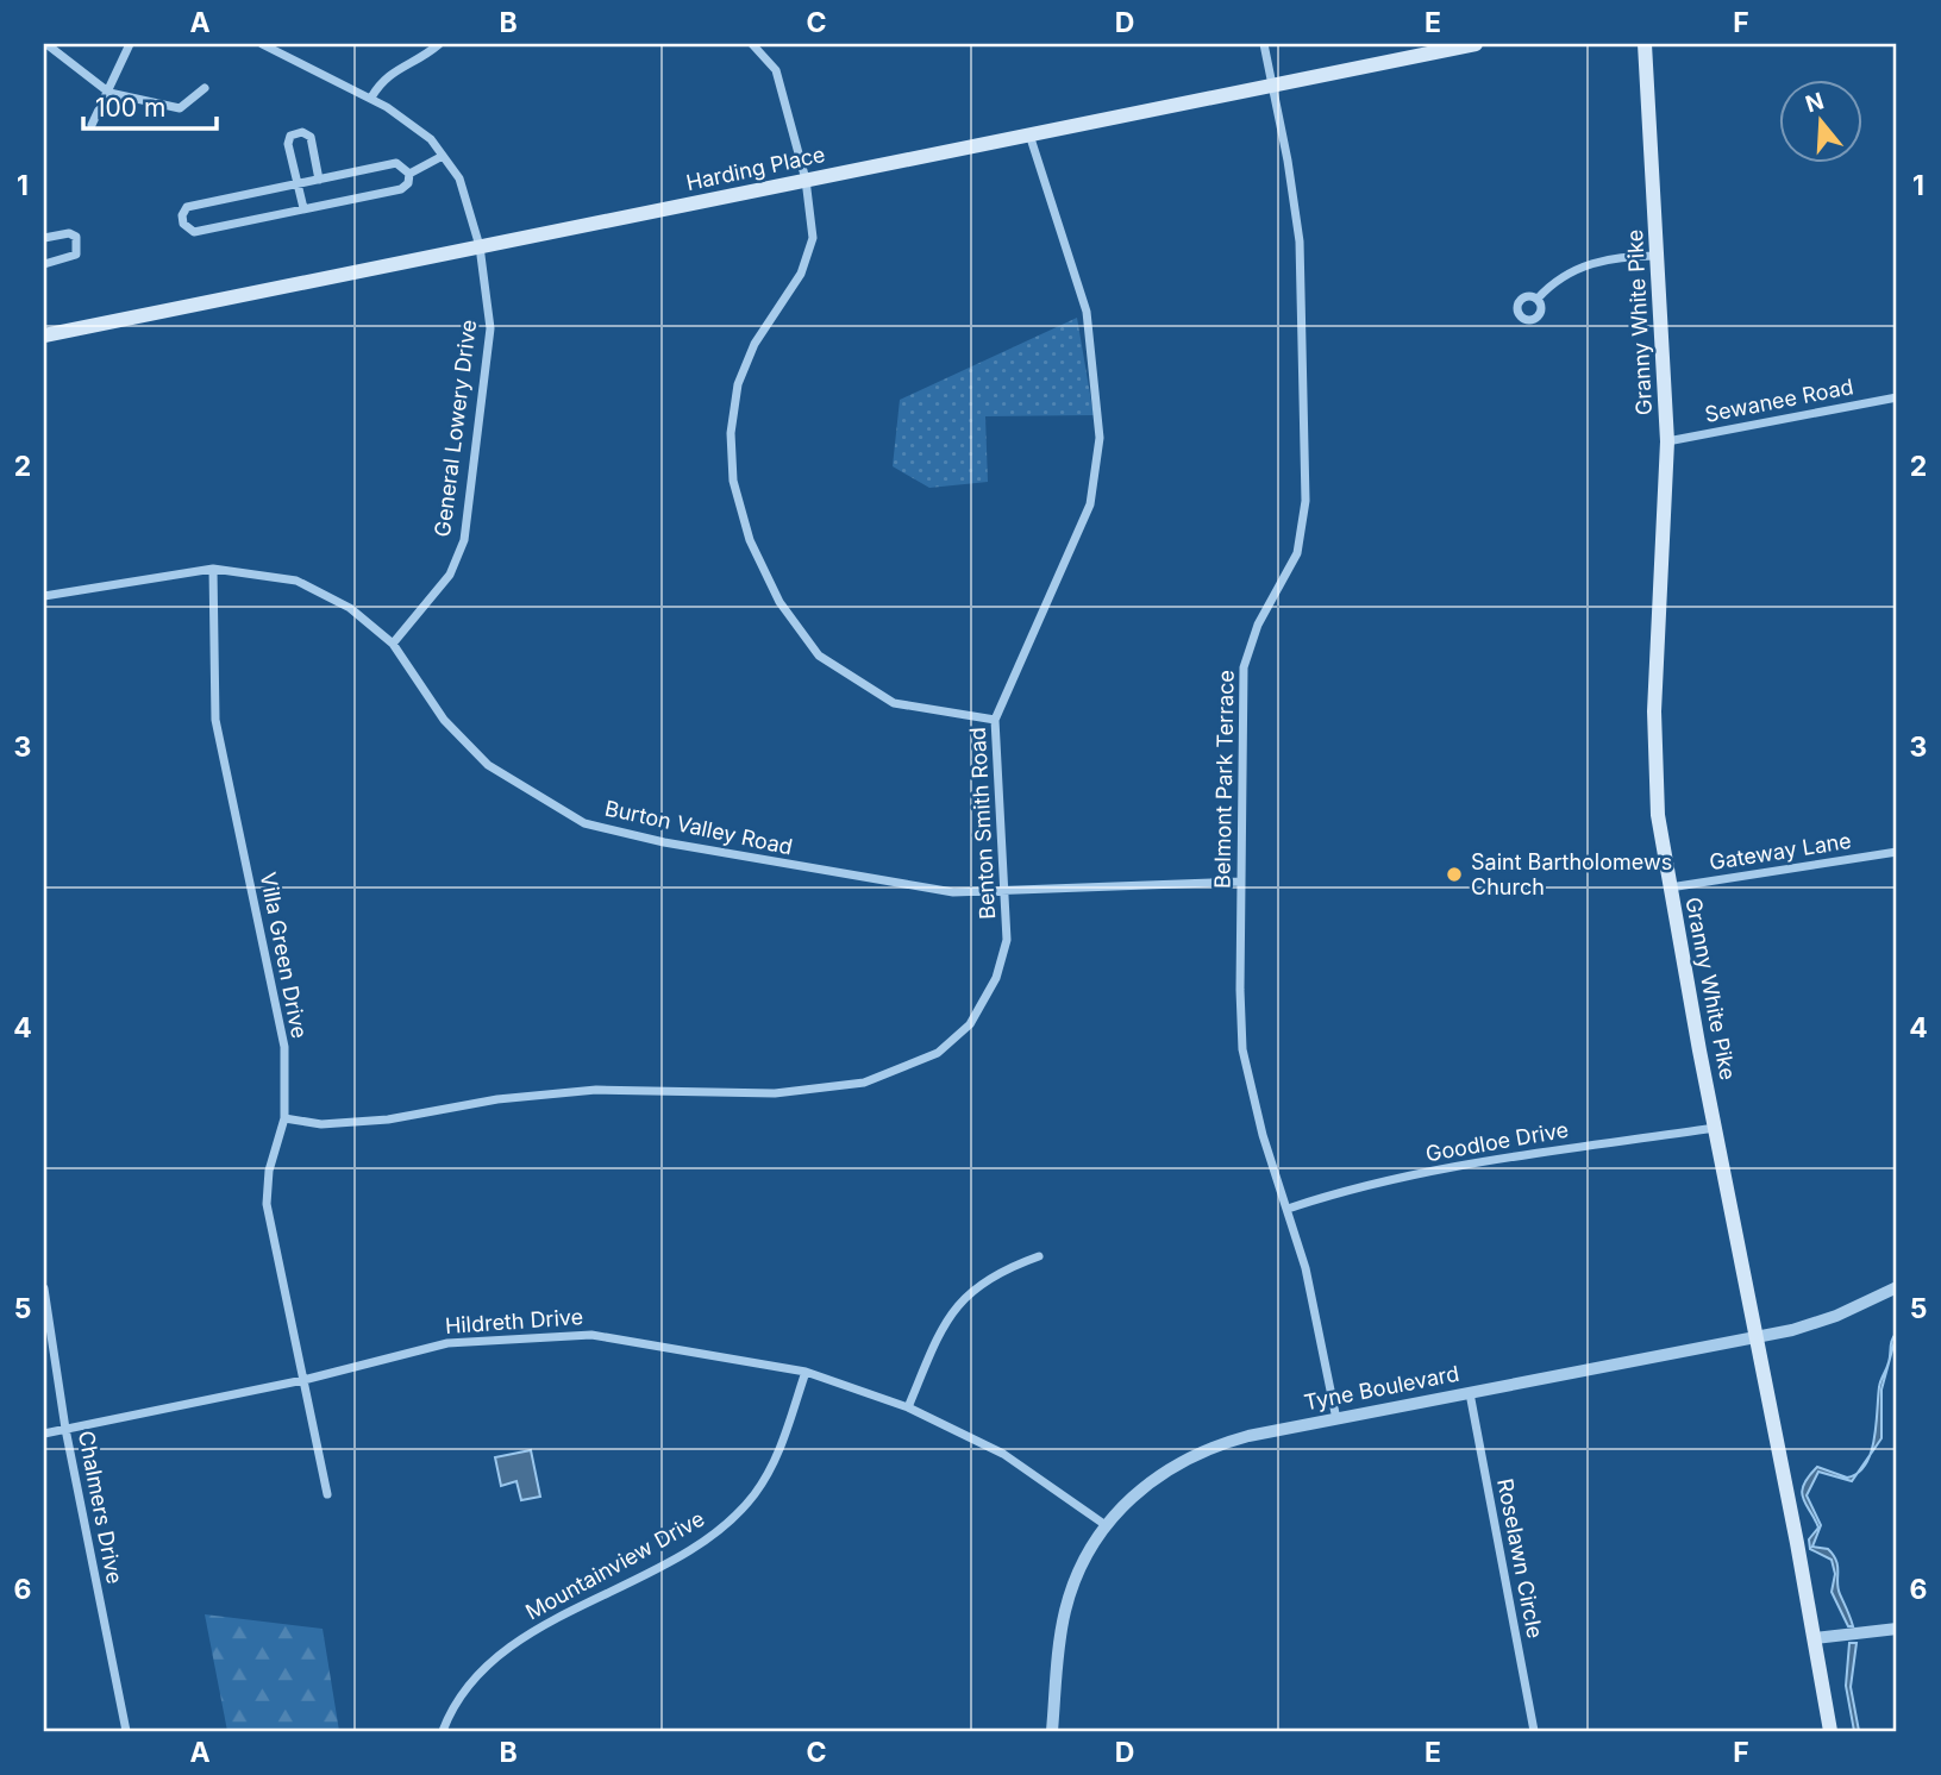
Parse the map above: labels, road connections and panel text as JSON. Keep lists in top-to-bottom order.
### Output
{
  "streets": {
    "main road": ["Harding Place", "Granny White Pike"],
    "street": [
      "Sewanee Road",
      "General Lowery Drive",
      "Belmont Park Terrace",
      "Benton Smith Road",
      "Burton Valley Road",
      "Gateway Lane",
      "Villa Green Drive",
      "Goodloe Drive",
      "Hildreth Drive",
      "Tyne Boulevard",
      "Chalmers Drive",
      "Roselawn Circle",
      "Mountainview Drive"
    ]
  },
  "crossings": [
    ["Harding Place", "General Lowery Drive"],
    ["Harding Place", "Belmont Park Terrace"],
    ["Harding Place", "Benton Smith Road"],
    ["Granny White Pike", "Sewanee Road"],
    ["Granny White Pike", "Gateway Lane"],
    ["Granny White Pike", "Goodloe Drive"],
    ["Granny White Pike", "Tyne Boulevard"],
    ["General Lowery Drive", "Burton Valley Road"],
    ["Belmont Park Terrace", "Burton Valley Road"],
    ["Belmont Park Terrace", "Goodloe Drive"],
    ["Belmont Park Terrace", "Tyne Boulevard"],
    ["Benton Smith Road", "Burton Valley Road"],
    ["Benton Smith Road", "Villa Green Drive"],
    ["Burton Valley Road", "Villa Green Drive"],
    ["Villa Green Drive", "Hildreth Drive"],
    ["Hildreth Drive", "Tyne Boulevard"],
    ["Hildreth Drive", "Chalmers Drive"],
    ["Hildreth Drive", "Mountainview Drive"],
    ["Tyne Boulevard", "Roselawn Circle"]
  ],
  "places": ["Saint Bartholomews Church"],
  "scale_bar": "100 m",
  "north": "top",
  "grid": {
    "columns": [
      "A",
      "B",
      "C",
      "D",
      "E",
      "F"
    ],
    "rows": [
      "1",
      "2",
      "3",
      "4",
      "5",
      "6"
    ]
  }
}
